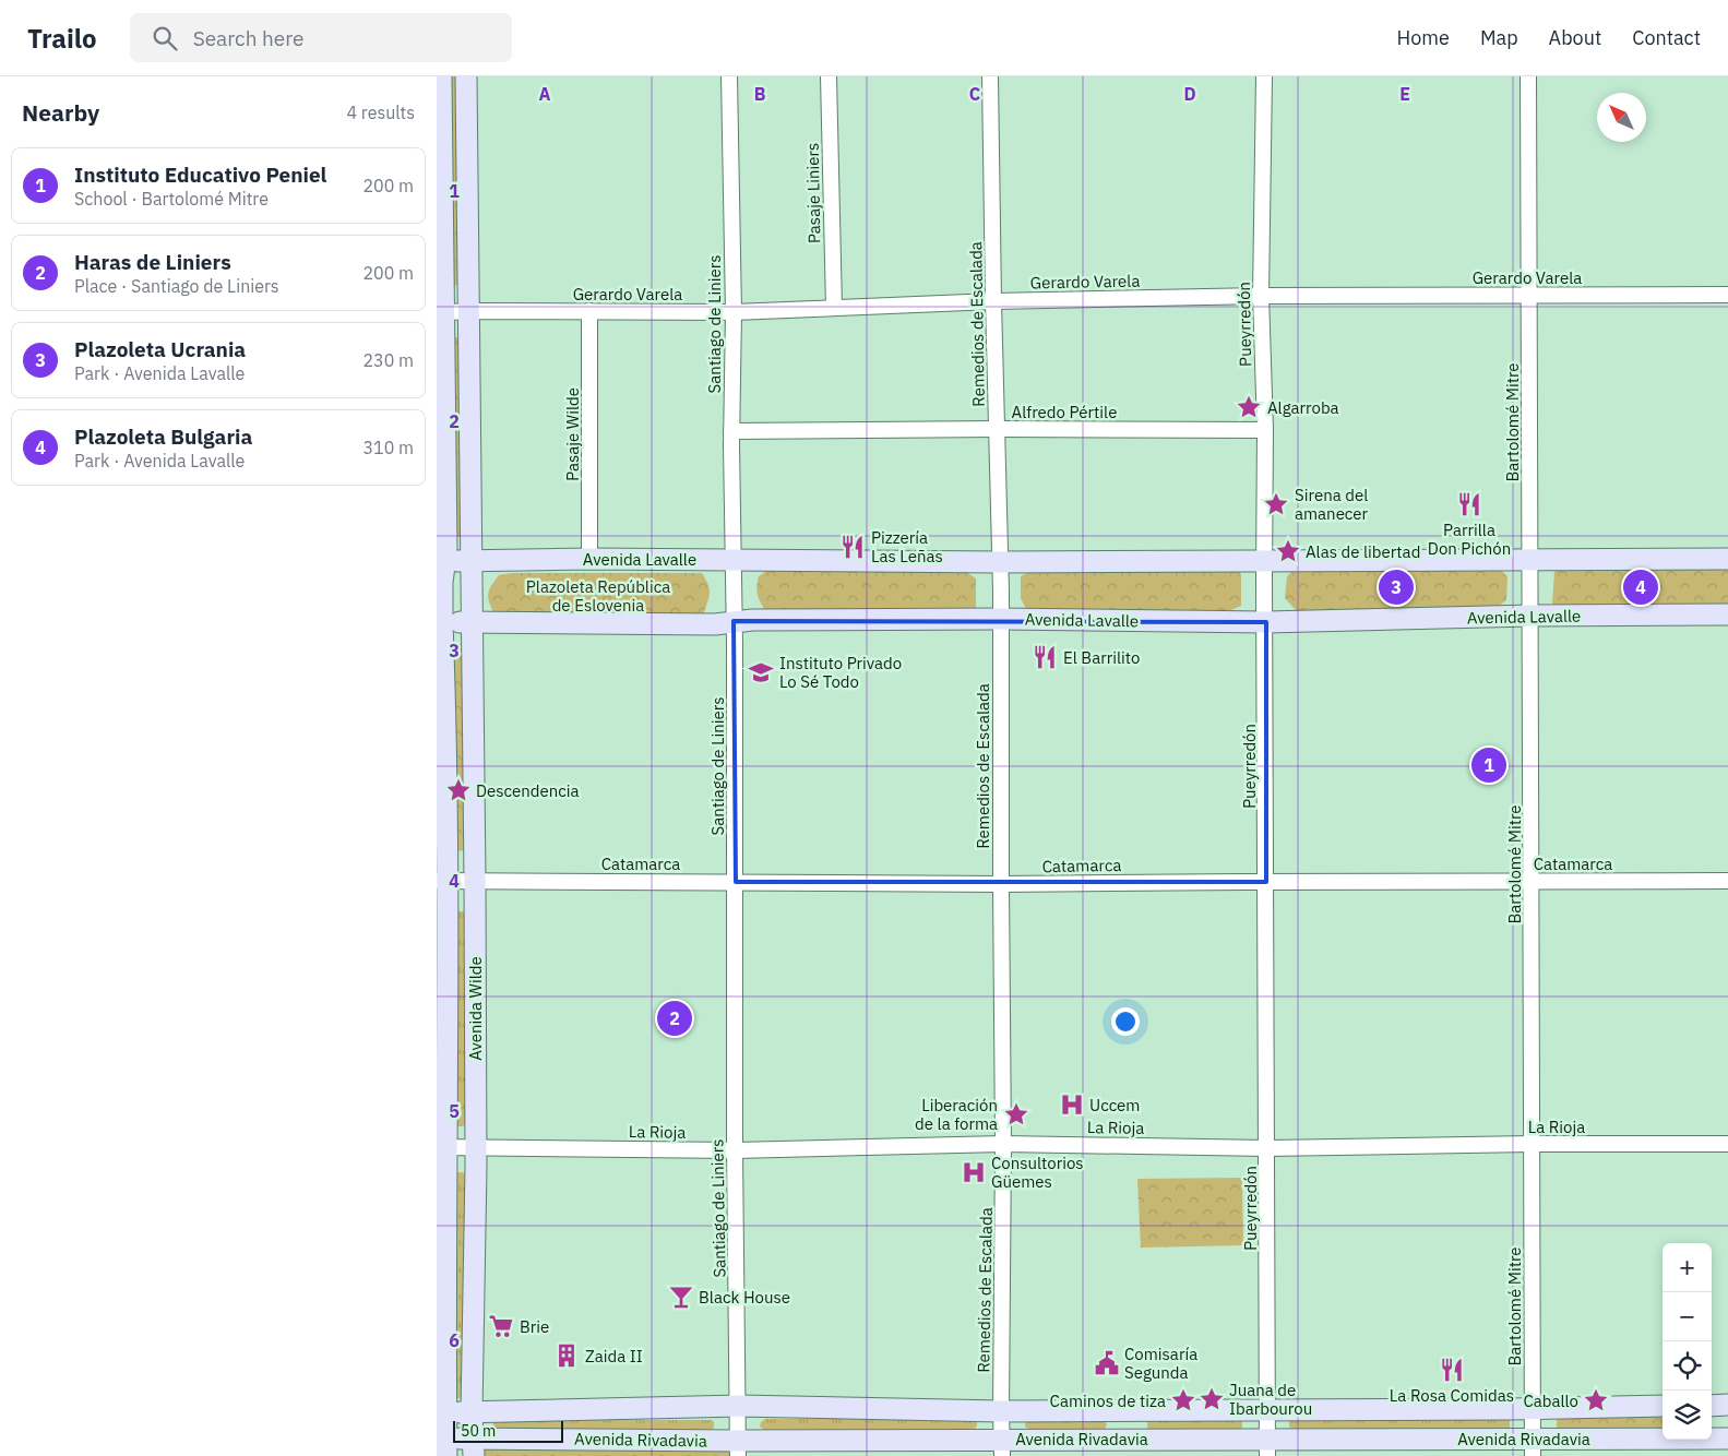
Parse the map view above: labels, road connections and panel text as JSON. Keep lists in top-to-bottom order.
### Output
{
  "streets": {
    "main road": ["Avenida Lavalle", "Avenida Wilde", "Avenida Rivadavia"],
    "street": [
      "Pasaje Liniers",
      "Gerardo Varela",
      "Santiago de Liniers",
      "Remedios de Escalada",
      "Pueyrredón",
      "Alfredo Pértile",
      "Bartolomé Mitre",
      "Pasaje Wilde",
      "Catamarca",
      "La Rioja"
    ]
  },
  "crossings": [
    ["Pasaje Liniers", "Gerardo Varela"],
    ["Gerardo Varela", "Santiago de Liniers"],
    ["Gerardo Varela", "Remedios de Escalada"],
    ["Gerardo Varela", "Pueyrredón"],
    ["Gerardo Varela", "Bartolomé Mitre"],
    ["Gerardo Varela", "Pasaje Wilde"],
    ["Gerardo Varela", "Avenida Wilde"],
    ["Santiago de Liniers", "Alfredo Pértile"],
    ["Santiago de Liniers", "Avenida Lavalle"],
    ["Santiago de Liniers", "Catamarca"],
    ["Santiago de Liniers", "La Rioja"],
    ["Santiago de Liniers", "Avenida Rivadavia"],
    ["Remedios de Escalada", "Alfredo Pértile"],
    ["Remedios de Escalada", "Avenida Lavalle"],
    ["Remedios de Escalada", "Catamarca"],
    ["Remedios de Escalada", "La Rioja"],
    ["Remedios de Escalada", "Avenida Rivadavia"],
    ["Pueyrredón", "Alfredo Pértile"],
    ["Pueyrredón", "Avenida Lavalle"],
    ["Pueyrredón", "Catamarca"],
    ["Pueyrredón", "La Rioja"],
    ["Pueyrredón", "Avenida Rivadavia"],
    ["Bartolomé Mitre", "Avenida Lavalle"],
    ["Bartolomé Mitre", "Catamarca"],
    ["Bartolomé Mitre", "La Rioja"],
    ["Bartolomé Mitre", "Avenida Rivadavia"],
    ["Pasaje Wilde", "Avenida Lavalle"],
    ["Avenida Lavalle", "Avenida Wilde"],
    ["Catamarca", "Avenida Wilde"],
    ["Avenida Wilde", "La Rioja"],
    ["Avenida Wilde", "Avenida Rivadavia"]
  ],
  "parks": ["Plazoleta República de Eslovenia"],
  "places": {
    "place": [
      "Algarroba",
      "Sirena del amanecer",
      "Alas de libertad",
      "Descendencia",
      "Liberación de la forma",
      "Juana de Ibarbourou",
      "Caminos de tiza",
      "Caballo"
    ],
    "restaurant": [
      "Parrilla Don Pichón",
      "Pizzería Las Leñas",
      "El Barrilito",
      "La Rosa Comidas"
    ],
    "school or university": ["Instituto Privado Lo Sé Todo"],
    "hospital": ["Uccem", "Consultorios Güemes"],
    "bar": ["Black House"],
    "supermarket": ["Brie"],
    "building": ["Zaida II"],
    "public building": ["Comisaría Segunda"]
  },
  "scale_bar": "50 m",
  "north": "top left",
  "page": {
    "header": "Trailo",
    "search": "Search here",
    "nav": [
      "Home",
      "Map",
      "About",
      "Contact"
    ],
    "heading": ["Nearby", "4 results"],
    "list": [
      {
        "mark": "1",
        "name": "Instituto Educativo Peniel",
        "note": "School · Bartolomé Mitre",
        "value": "200 m"
      },
      {
        "mark": "2",
        "name": "Haras de Liniers",
        "note": "Place · Santiago de Liniers",
        "value": "200 m"
      },
      {
        "mark": "3",
        "name": "Plazoleta Ucrania",
        "note": "Park · Avenida Lavalle",
        "value": "230 m"
      },
      {
        "mark": "4",
        "name": "Plazoleta Bulgaria",
        "note": "Park · Avenida Lavalle",
        "value": "310 m"
      }
    ],
    "pins": [
      "3",
      "4",
      "1",
      "2"
    ],
    "map_buttons": ["+", "−"],
    "scale": "50 m"
  },
  "grid": {
    "columns": [
      "A",
      "B",
      "C",
      "D",
      "E"
    ],
    "rows": [
      "1",
      "2",
      "3",
      "4",
      "5",
      "6"
    ]
  }
}
